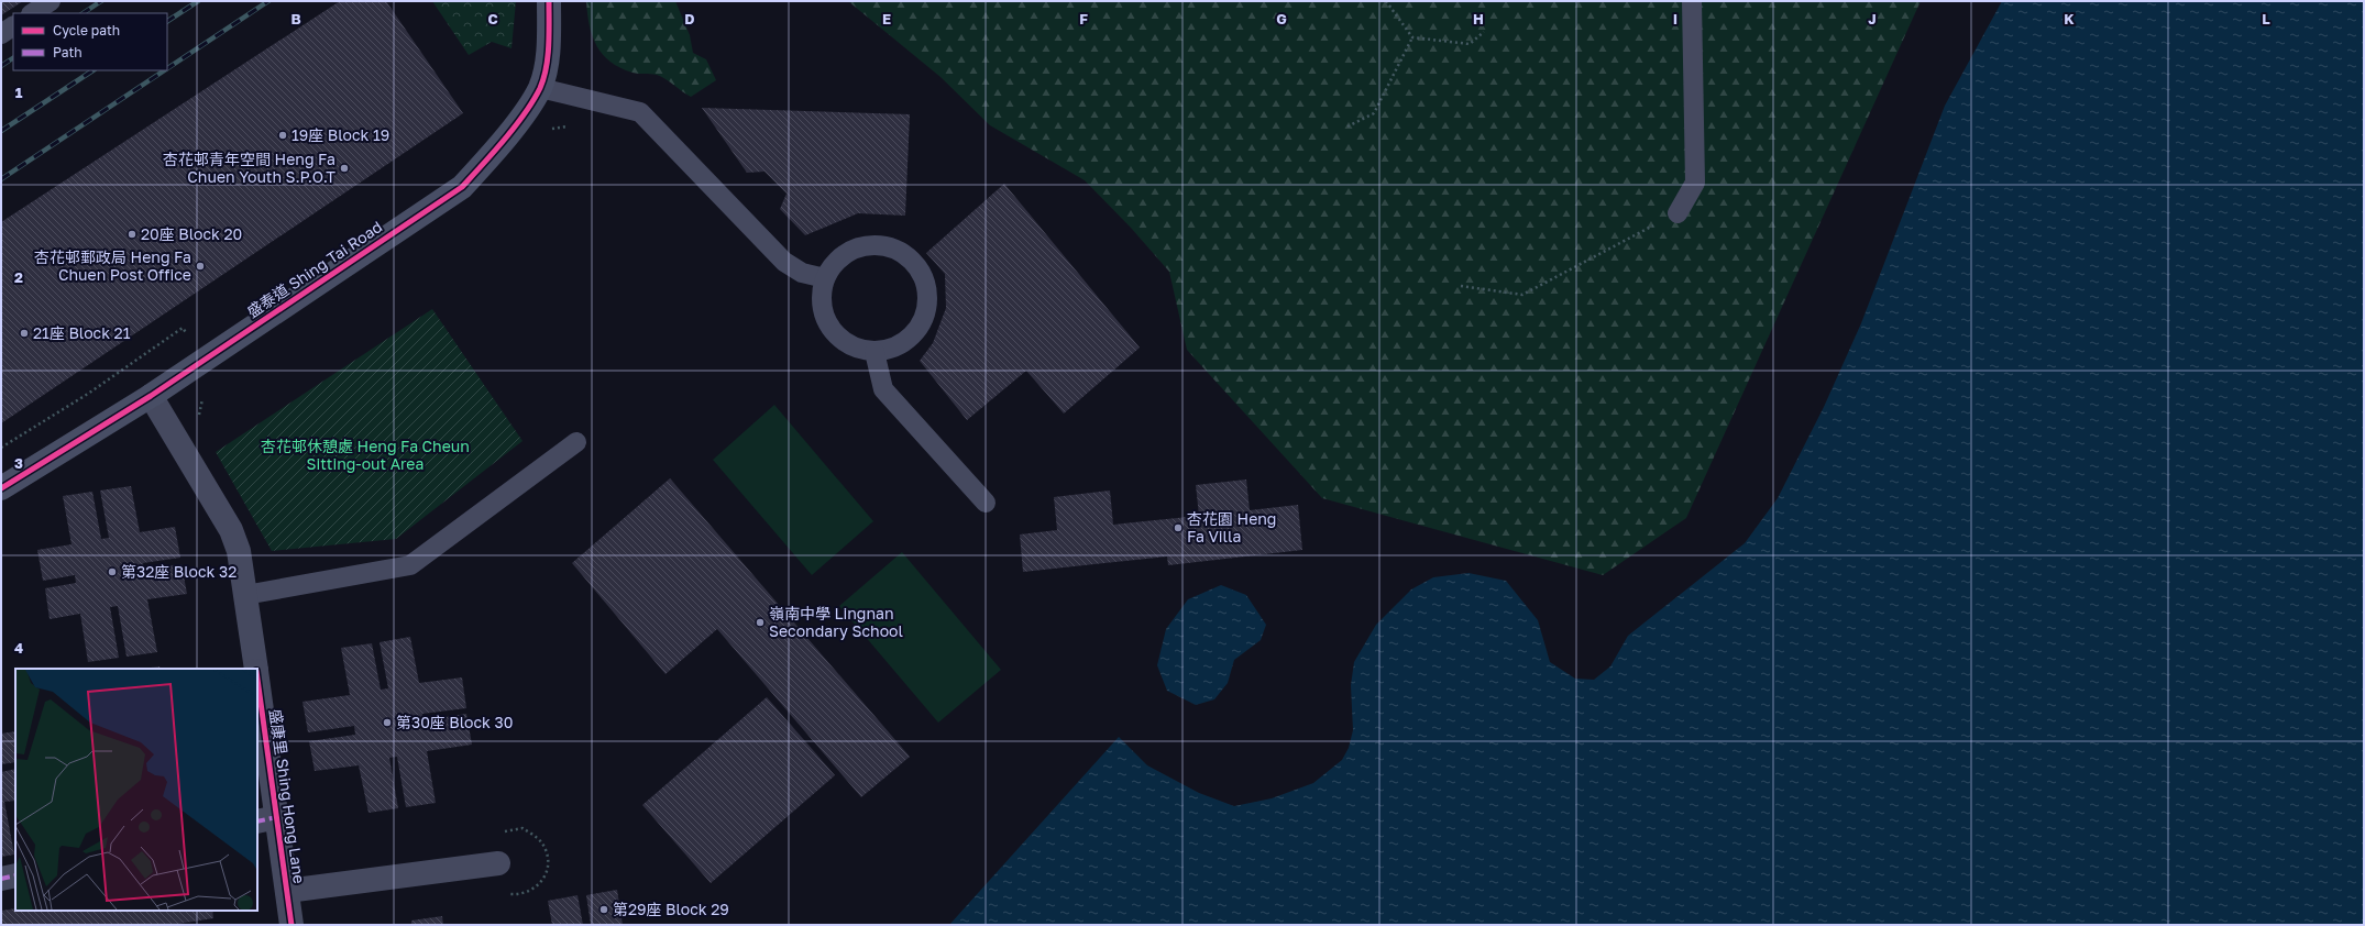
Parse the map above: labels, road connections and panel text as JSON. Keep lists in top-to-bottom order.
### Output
{
  "streets": {
    "street": ["盛泰道 Shing Tai Road", "盛康里 Shing Hong Lane"]
  },
  "crossings": [
    ["盛泰道 Shing Tai Road", "盛康里 Shing Hong Lane"]
  ],
  "parks": ["杏花邨休憩處 Heng Fa Cheun Sitting-out Area"],
  "places": [
    "19座 Block 19",
    "杏花邨青年空間 Heng Fa Chuen Youth S.P.O.T",
    "20座 Block 20",
    "杏花邨郵政局 Heng Fa Chuen Post Office",
    "21座 Block 21",
    "杏花園 Heng Fa Villa",
    "第32座 Block 32",
    "嶺南中學 Lingnan Secondary School",
    "第30座 Block 30",
    "第29座 Block 29"
  ],
  "legend": ["Cycle path", "Path"],
  "grid": {
    "columns": [
      "B",
      "C",
      "D",
      "E",
      "F",
      "G",
      "H",
      "I",
      "J",
      "K",
      "L"
    ],
    "rows": [
      "1",
      "2",
      "3",
      "4"
    ]
  }
}
